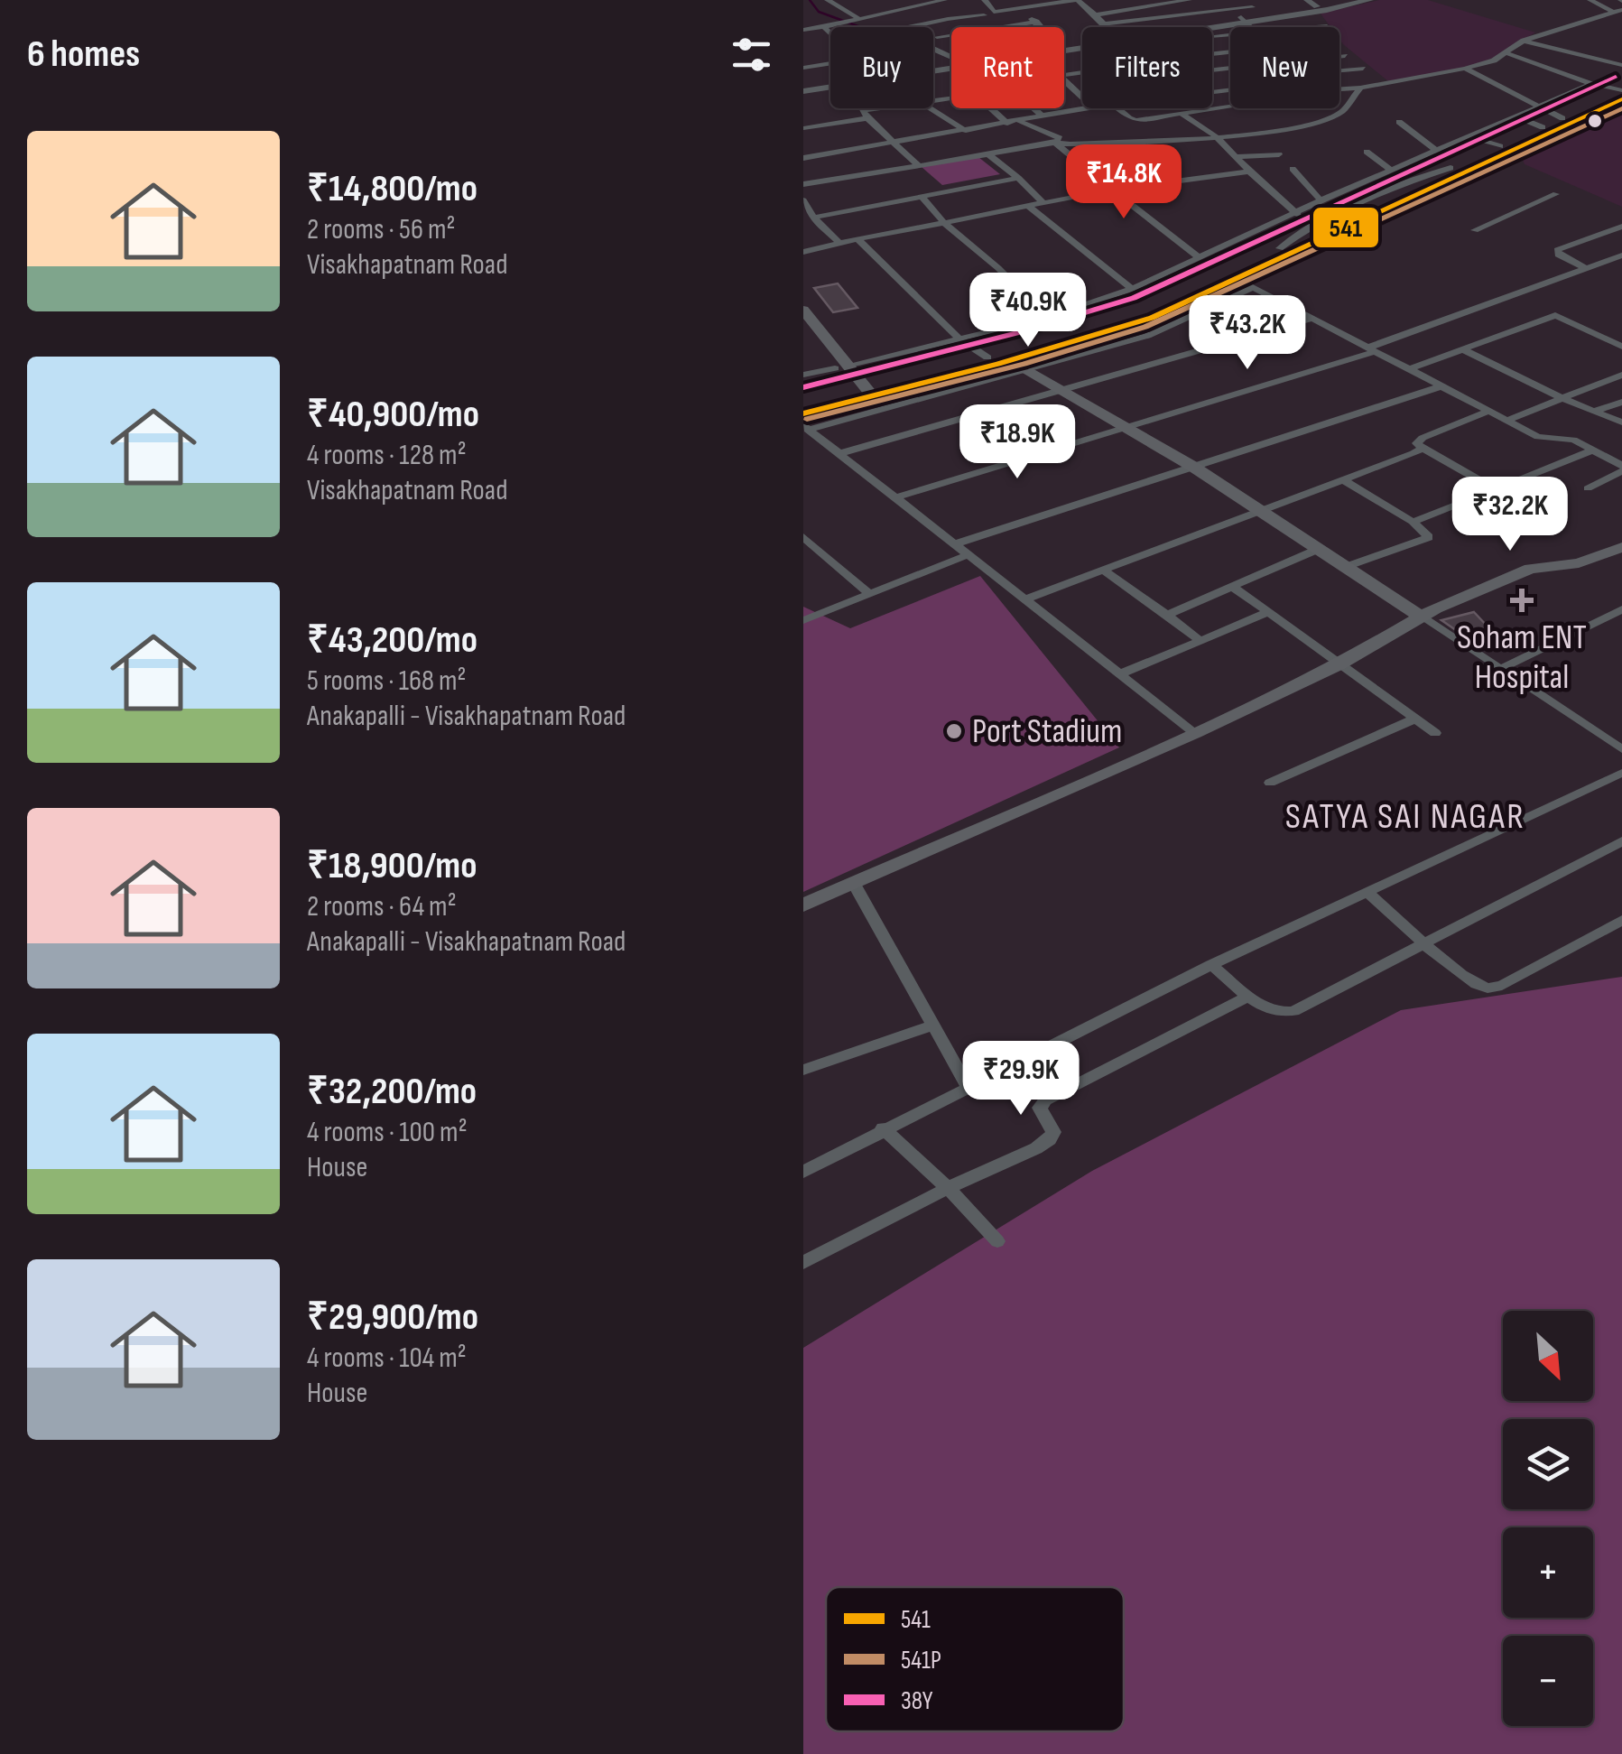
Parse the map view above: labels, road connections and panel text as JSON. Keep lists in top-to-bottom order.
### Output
{
  "districts": ["SATYA SAI NAGAR"],
  "places": {
    "health": ["Soham ENT Hospital"],
    "other": ["Port Stadium"]
  },
  "lines": ["transit line 38Y", "transit line 541", "transit line 541P"],
  "legend": ["541", "541P", "38Y"],
  "north": "bottom right",
  "page": {
    "heading": "6 homes",
    "chip": [
      "Buy",
      "Rent",
      "Filters",
      "New"
    ],
    "list": [
      {
        "name": "₹14,800/mo",
        "note": "2 rooms · 56 m² · Visakhapatnam Road"
      },
      {
        "name": "₹40,900/mo",
        "note": "4 rooms · 128 m² · Visakhapatnam Road"
      },
      {
        "name": "₹43,200/mo",
        "note": "5 rooms · 168 m² · Anakapalli - Visakhapatnam Road"
      },
      {
        "name": "₹18,900/mo",
        "note": "2 rooms · 64 m² · Anakapalli - Visakhapatnam Road"
      },
      {
        "name": "₹32,200/mo",
        "note": "4 rooms · 100 m² · House"
      },
      {
        "name": "₹29,900/mo",
        "note": "4 rooms · 104 m² · House"
      }
    ],
    "price": [
      "₹14.8K",
      "₹40.9K",
      "₹43.2K",
      "₹18.9K",
      "₹32.2K",
      "₹29.9K"
    ],
    "map_buttons": ["+", "−"]
  }
}
